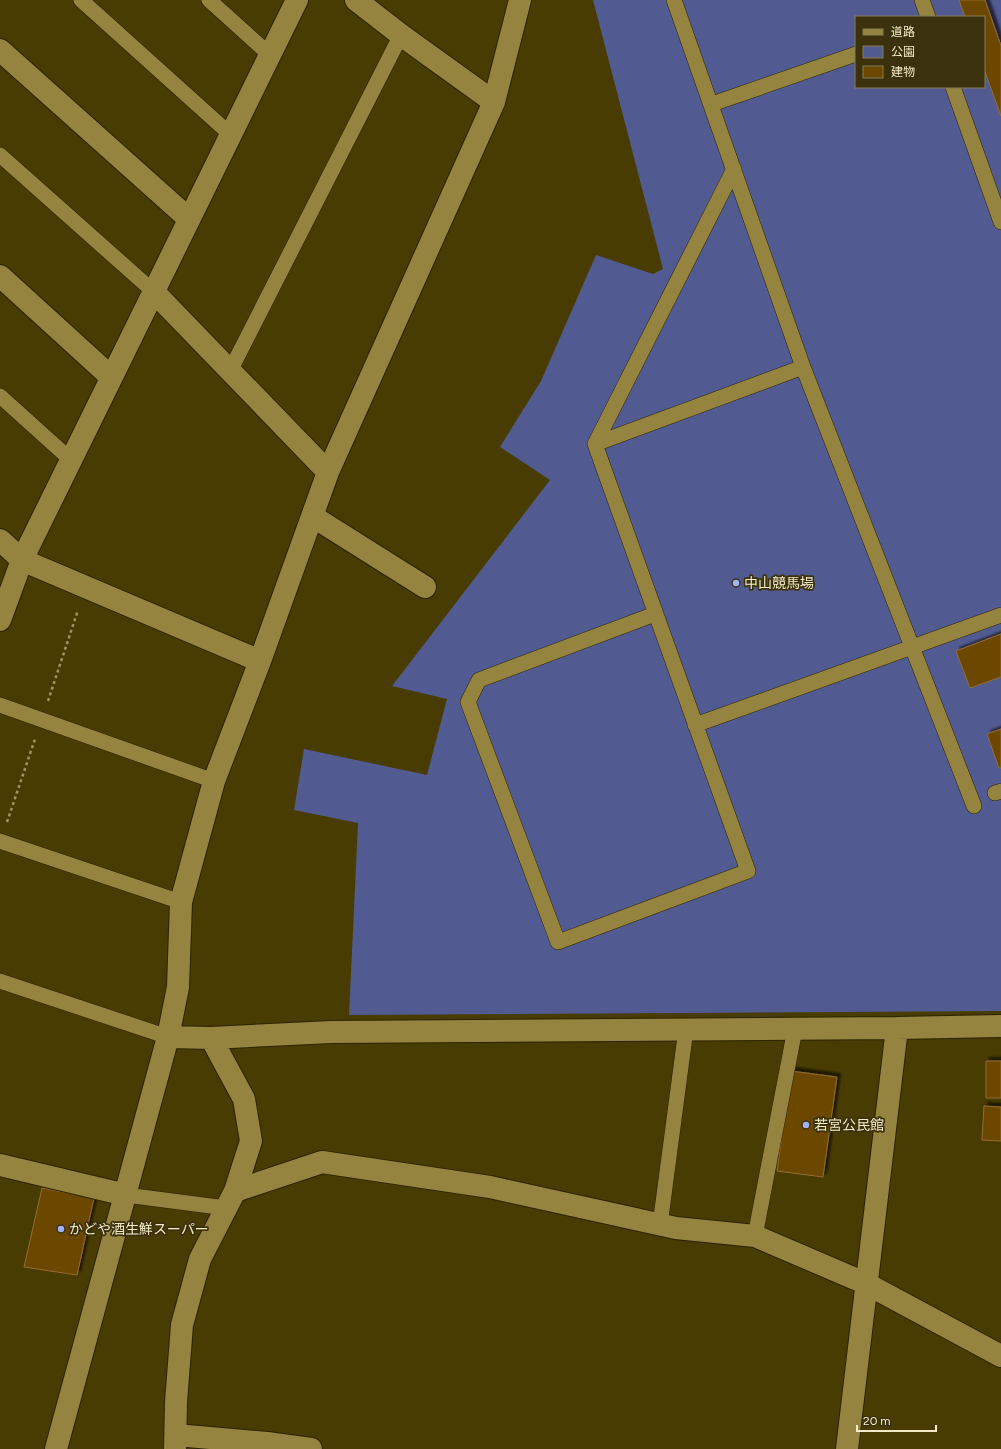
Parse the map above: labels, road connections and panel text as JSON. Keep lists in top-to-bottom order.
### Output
{
  "places": ["中山競馬場", "若宮公民館", "かどや酒生鮮スーパー"],
  "legend": ["道路", "公園", "建物"],
  "scale_bar": "20 m"
}
